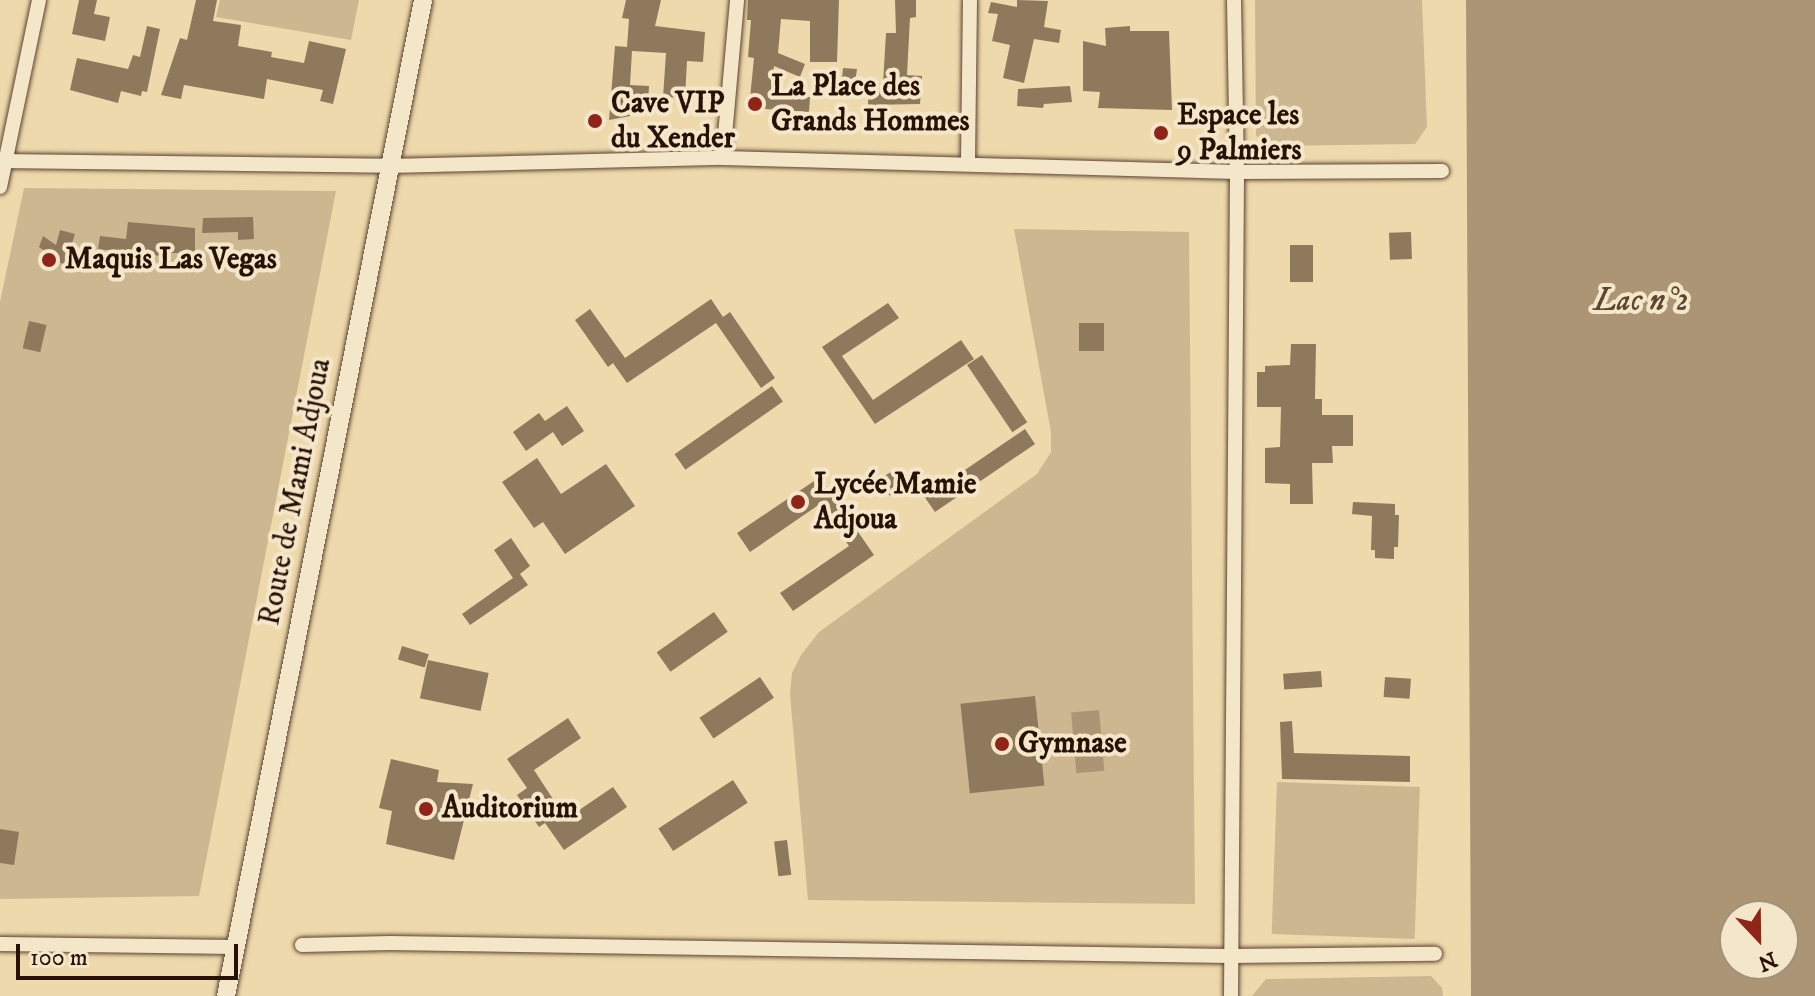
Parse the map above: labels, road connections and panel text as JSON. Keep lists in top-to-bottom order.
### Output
{
  "streets": {
    "street": ["Route de Mami Adjoua"]
  },
  "water": ["Lac n°2"],
  "places": [
    "La Place des Grands Hommes",
    "Cave VIP du Xender",
    "Espace les 9 Palmiers",
    "Maquis Las Vegas",
    "Lycée Mamie Adjoua",
    "Gymnase",
    "Auditorium"
  ],
  "scale_bar": "100 m",
  "north": "bottom"
}
